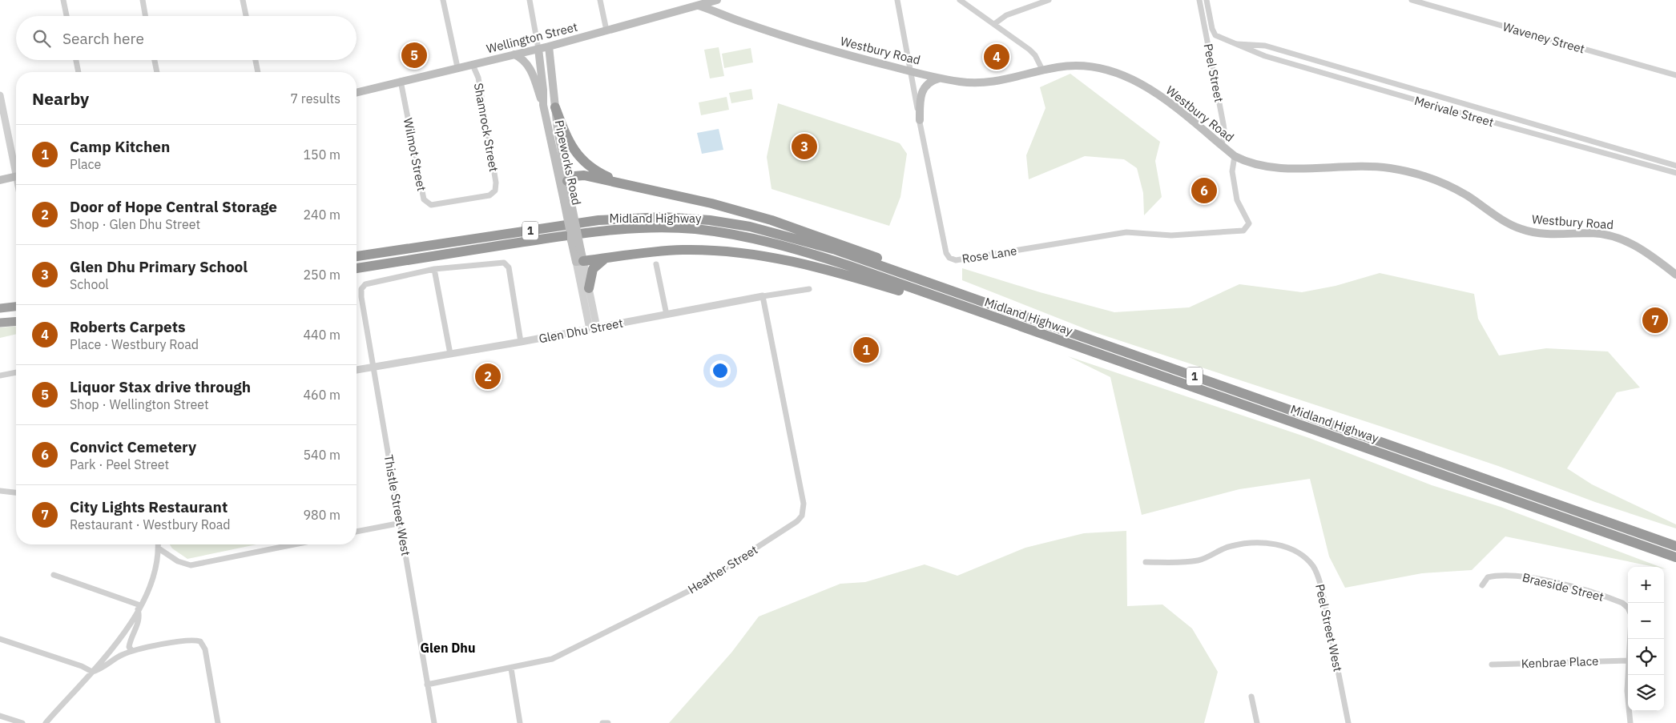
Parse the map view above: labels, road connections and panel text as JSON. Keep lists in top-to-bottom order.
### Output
{
  "streets": {
    "highway": ["Midland Highway", "1"],
    "main road": ["Wellington Street", "Westbury Road", "Pipeworks Road"],
    "street": [
      "Waveney Street",
      "Peel Street",
      "Merivale Street",
      "Shamrock Street",
      "Wilmot Street",
      "Rose Lane",
      "Glen Dhu Street",
      "Thistle Street West",
      "Heather Street",
      "Braeside Street",
      "Peel Street West",
      "Kenbrae Place"
    ]
  },
  "crossings": [
    ["Wellington Street", "Westbury Road"],
    ["Wellington Street", "Shamrock Street"],
    ["Wellington Street", "Wilmot Street"],
    ["Wellington Street", "Pipeworks Road"],
    ["Westbury Road", "Peel Street"],
    ["Westbury Road", "Rose Lane"],
    ["Shamrock Street", "Wilmot Street"],
    ["Pipeworks Road", "Glen Dhu Street"],
    ["Glen Dhu Street", "Thistle Street West"],
    ["Glen Dhu Street", "Heather Street"],
    ["Thistle Street West", "Heather Street"]
  ],
  "districts": ["Glen Dhu"],
  "page": {
    "search": "Search here",
    "pins": [
      "5",
      "4",
      "3",
      "6",
      "7",
      "1",
      "2"
    ],
    "heading": ["Nearby", "7 results"],
    "list": [
      {
        "mark": "1",
        "name": "Camp Kitchen",
        "note": "Place",
        "value": "150 m"
      },
      {
        "mark": "2",
        "name": "Door of Hope Central Storage",
        "note": "Shop · Glen Dhu Street",
        "value": "240 m"
      },
      {
        "mark": "3",
        "name": "Glen Dhu Primary School",
        "note": "School",
        "value": "250 m"
      },
      {
        "mark": "4",
        "name": "Roberts Carpets",
        "note": "Place · Westbury Road",
        "value": "440 m"
      },
      {
        "mark": "5",
        "name": "Liquor Stax drive through",
        "note": "Shop · Wellington Street",
        "value": "460 m"
      },
      {
        "mark": "6",
        "name": "Convict Cemetery",
        "note": "Park · Peel Street",
        "value": "540 m"
      },
      {
        "mark": "7",
        "name": "City Lights Restaurant",
        "note": "Restaurant · Westbury Road",
        "value": "980 m"
      }
    ],
    "map_buttons": ["+", "−"]
  }
}
